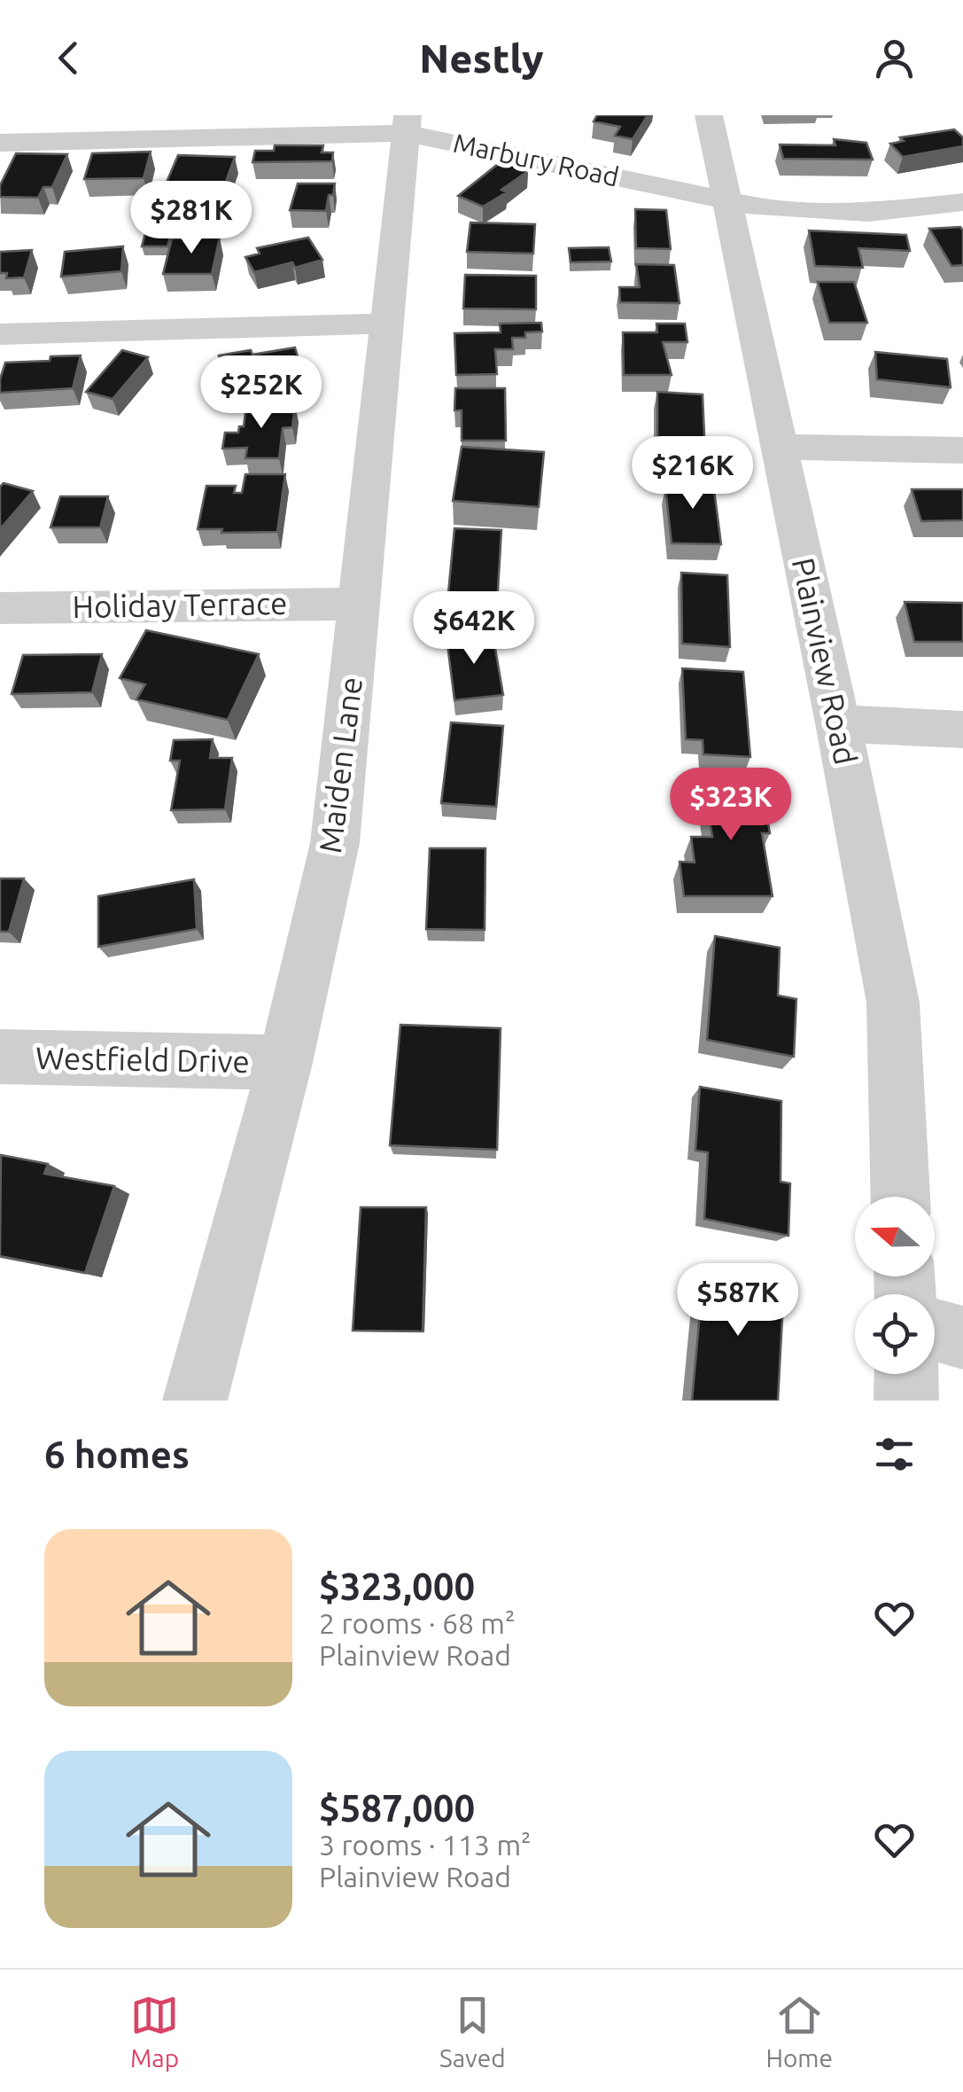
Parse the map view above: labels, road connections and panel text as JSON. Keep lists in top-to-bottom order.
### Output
{
  "streets": {
    "street": [
      "Marbury Road",
      "Holiday Terrace",
      "Plainview Road",
      "Maiden Lane",
      "Westfield Drive"
    ]
  },
  "crossings": [
    ["Marbury Road", "Plainview Road"],
    ["Marbury Road", "Maiden Lane"],
    ["Holiday Terrace", "Maiden Lane"],
    ["Maiden Lane", "Westfield Drive"]
  ],
  "north": "left",
  "page": {
    "header": "Nestly",
    "price": [
      "$281K",
      "$252K",
      "$216K",
      "$642K",
      "$323K",
      "$587K"
    ],
    "heading": "6 homes",
    "list": [
      {
        "name": "$323,000",
        "note": "2 rooms · 68 m² · Plainview Road"
      },
      {
        "name": "$587,000",
        "note": "3 rooms · 113 m² · Plainview Road"
      }
    ],
    "tabs": ["Map", "Saved", "Home"]
  }
}
